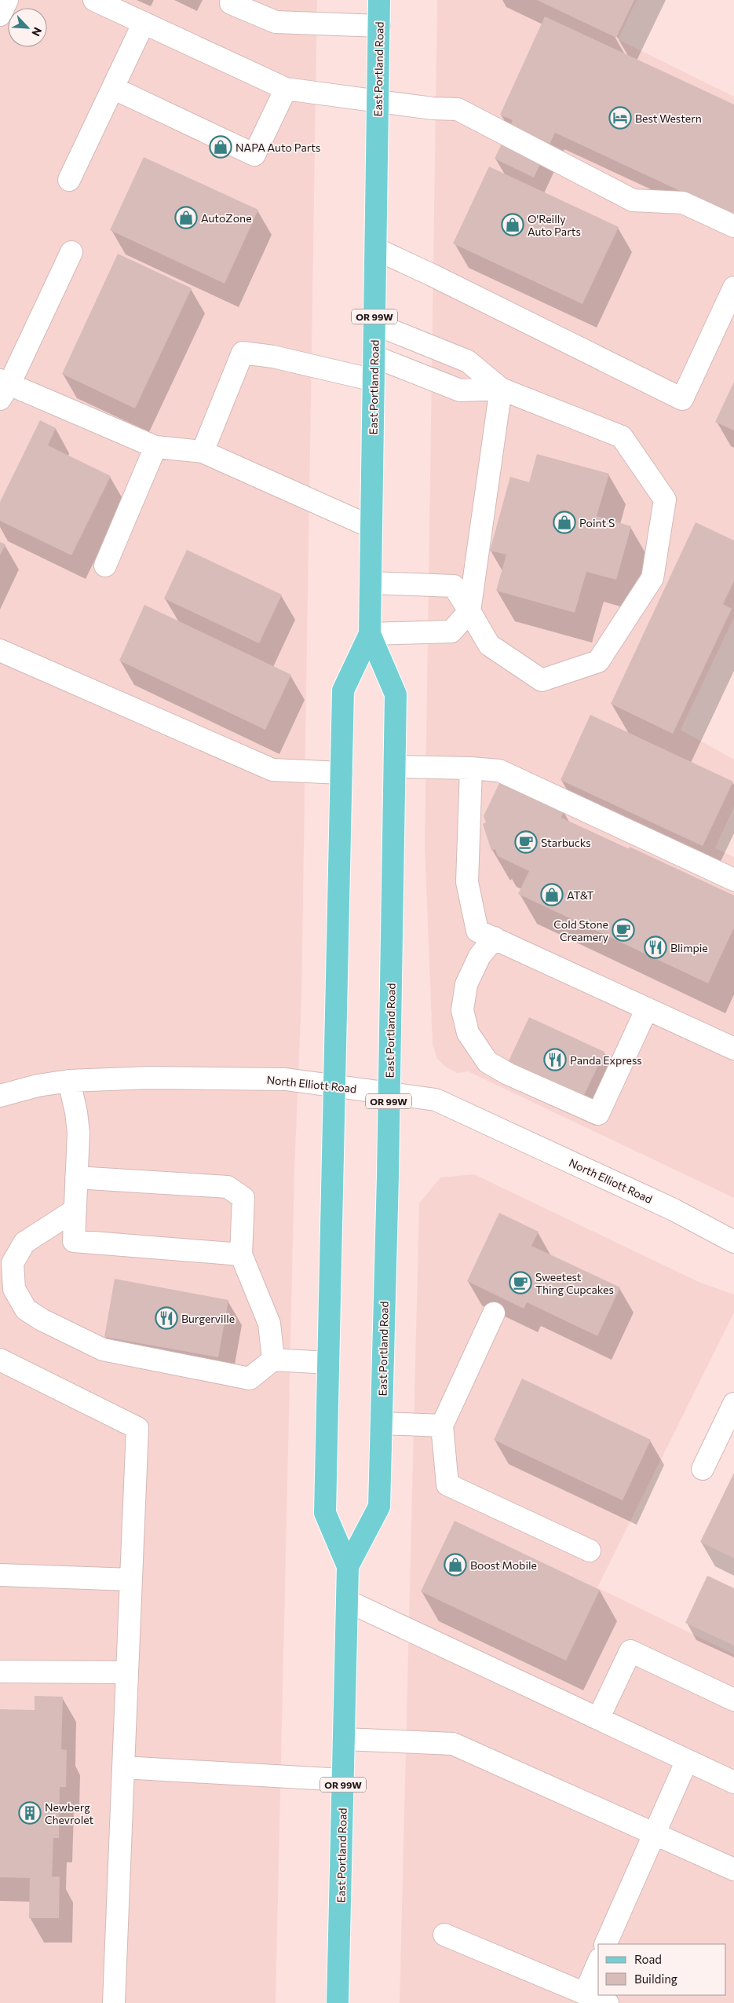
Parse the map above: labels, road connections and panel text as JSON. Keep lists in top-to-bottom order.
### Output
{
  "streets": {
    "main road": ["East Portland Road", "OR 99W"],
    "street": ["North Elliott Road"]
  },
  "crossings": [
    ["East Portland Road", "North Elliott Road"]
  ],
  "places": {
    "hotel": ["Best Western"],
    "shop": [
      "NAPA Auto Parts",
      "AutoZone",
      "O'Reilly Auto Parts",
      "Point S",
      "AT&T",
      "Boost Mobile"
    ],
    "cafe": ["Starbucks", "Cold Stone Creamery", "Sweetest Thing Cupcakes"],
    "restaurant": ["Blimpie", "Panda Express", "Burgerville"],
    "building": ["Newberg Chevrolet"]
  },
  "legend": ["Road", "Building"],
  "north": "bottom right"
}
